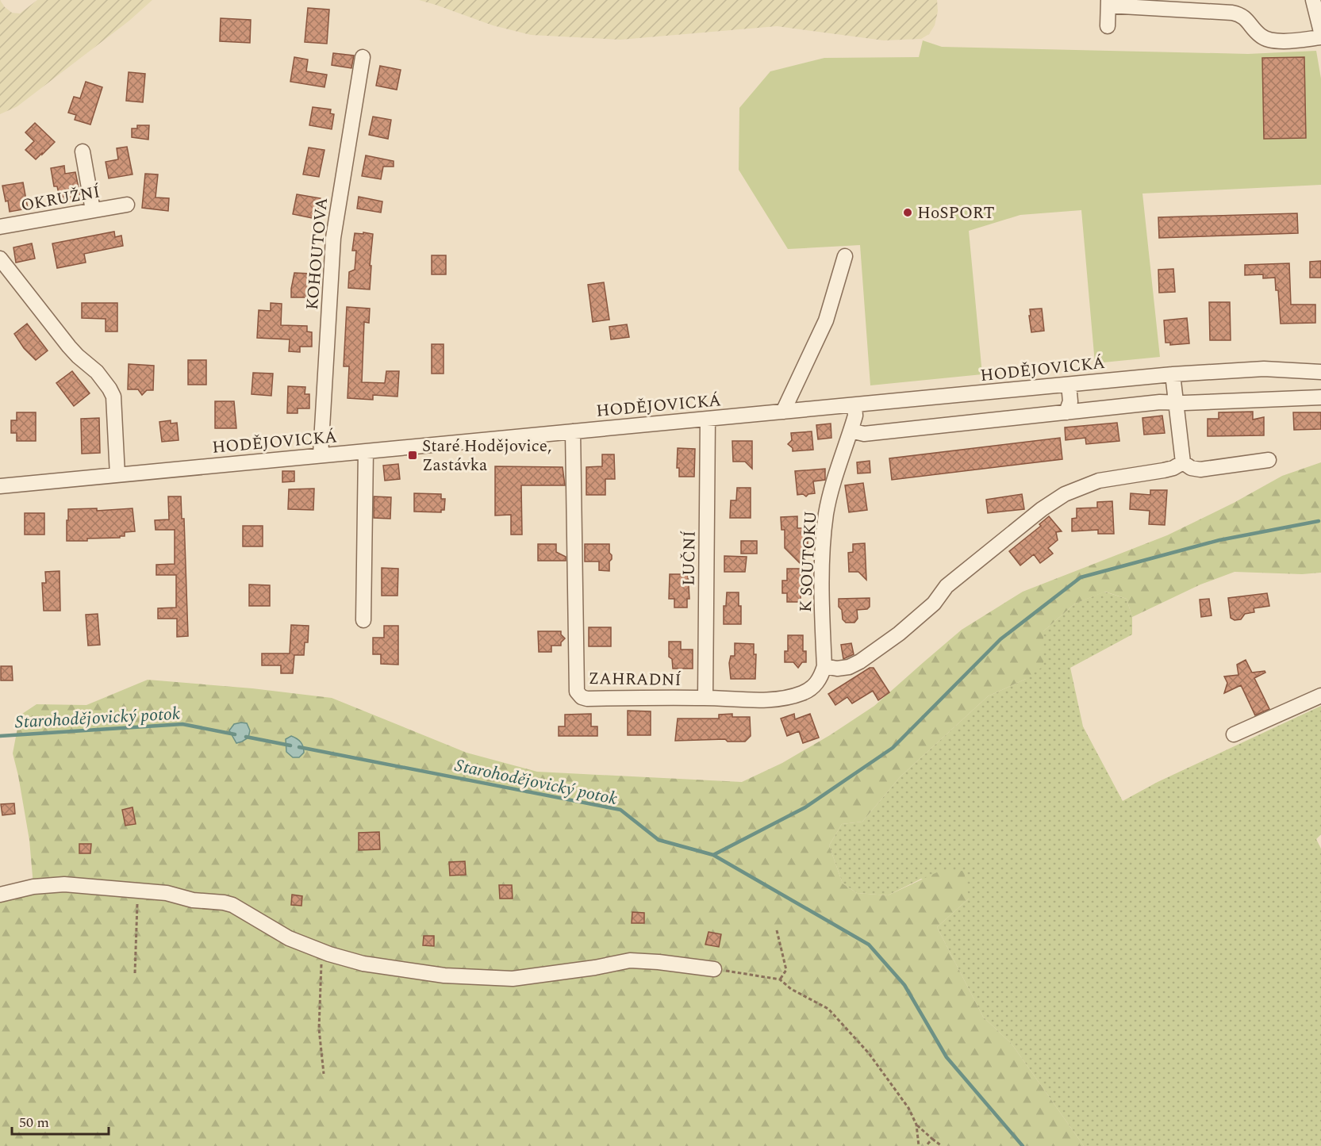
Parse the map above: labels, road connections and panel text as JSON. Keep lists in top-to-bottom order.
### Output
{
  "streets": {
    "street": [
      "OKRUŽNÍ",
      "KOHOUTOVA",
      "HODĚJOVICKÁ",
      "LUČNÍ",
      "K SOUTOKU",
      "ZAHRADNÍ"
    ]
  },
  "crossings": [
    ["KOHOUTOVA", "HODĚJOVICKÁ"],
    ["HODĚJOVICKÁ", "LUČNÍ"],
    ["HODĚJOVICKÁ", "K SOUTOKU"],
    ["HODĚJOVICKÁ", "ZAHRADNÍ"],
    ["LUČNÍ", "ZAHRADNÍ"],
    ["K SOUTOKU", "ZAHRADNÍ"]
  ],
  "water": ["Starohodějovický potok"],
  "places": {
    "other": ["HoSPORT"],
    "transit": ["Staré Hodějovice, Zastávka"]
  },
  "scale_bar": "50 m"
}
